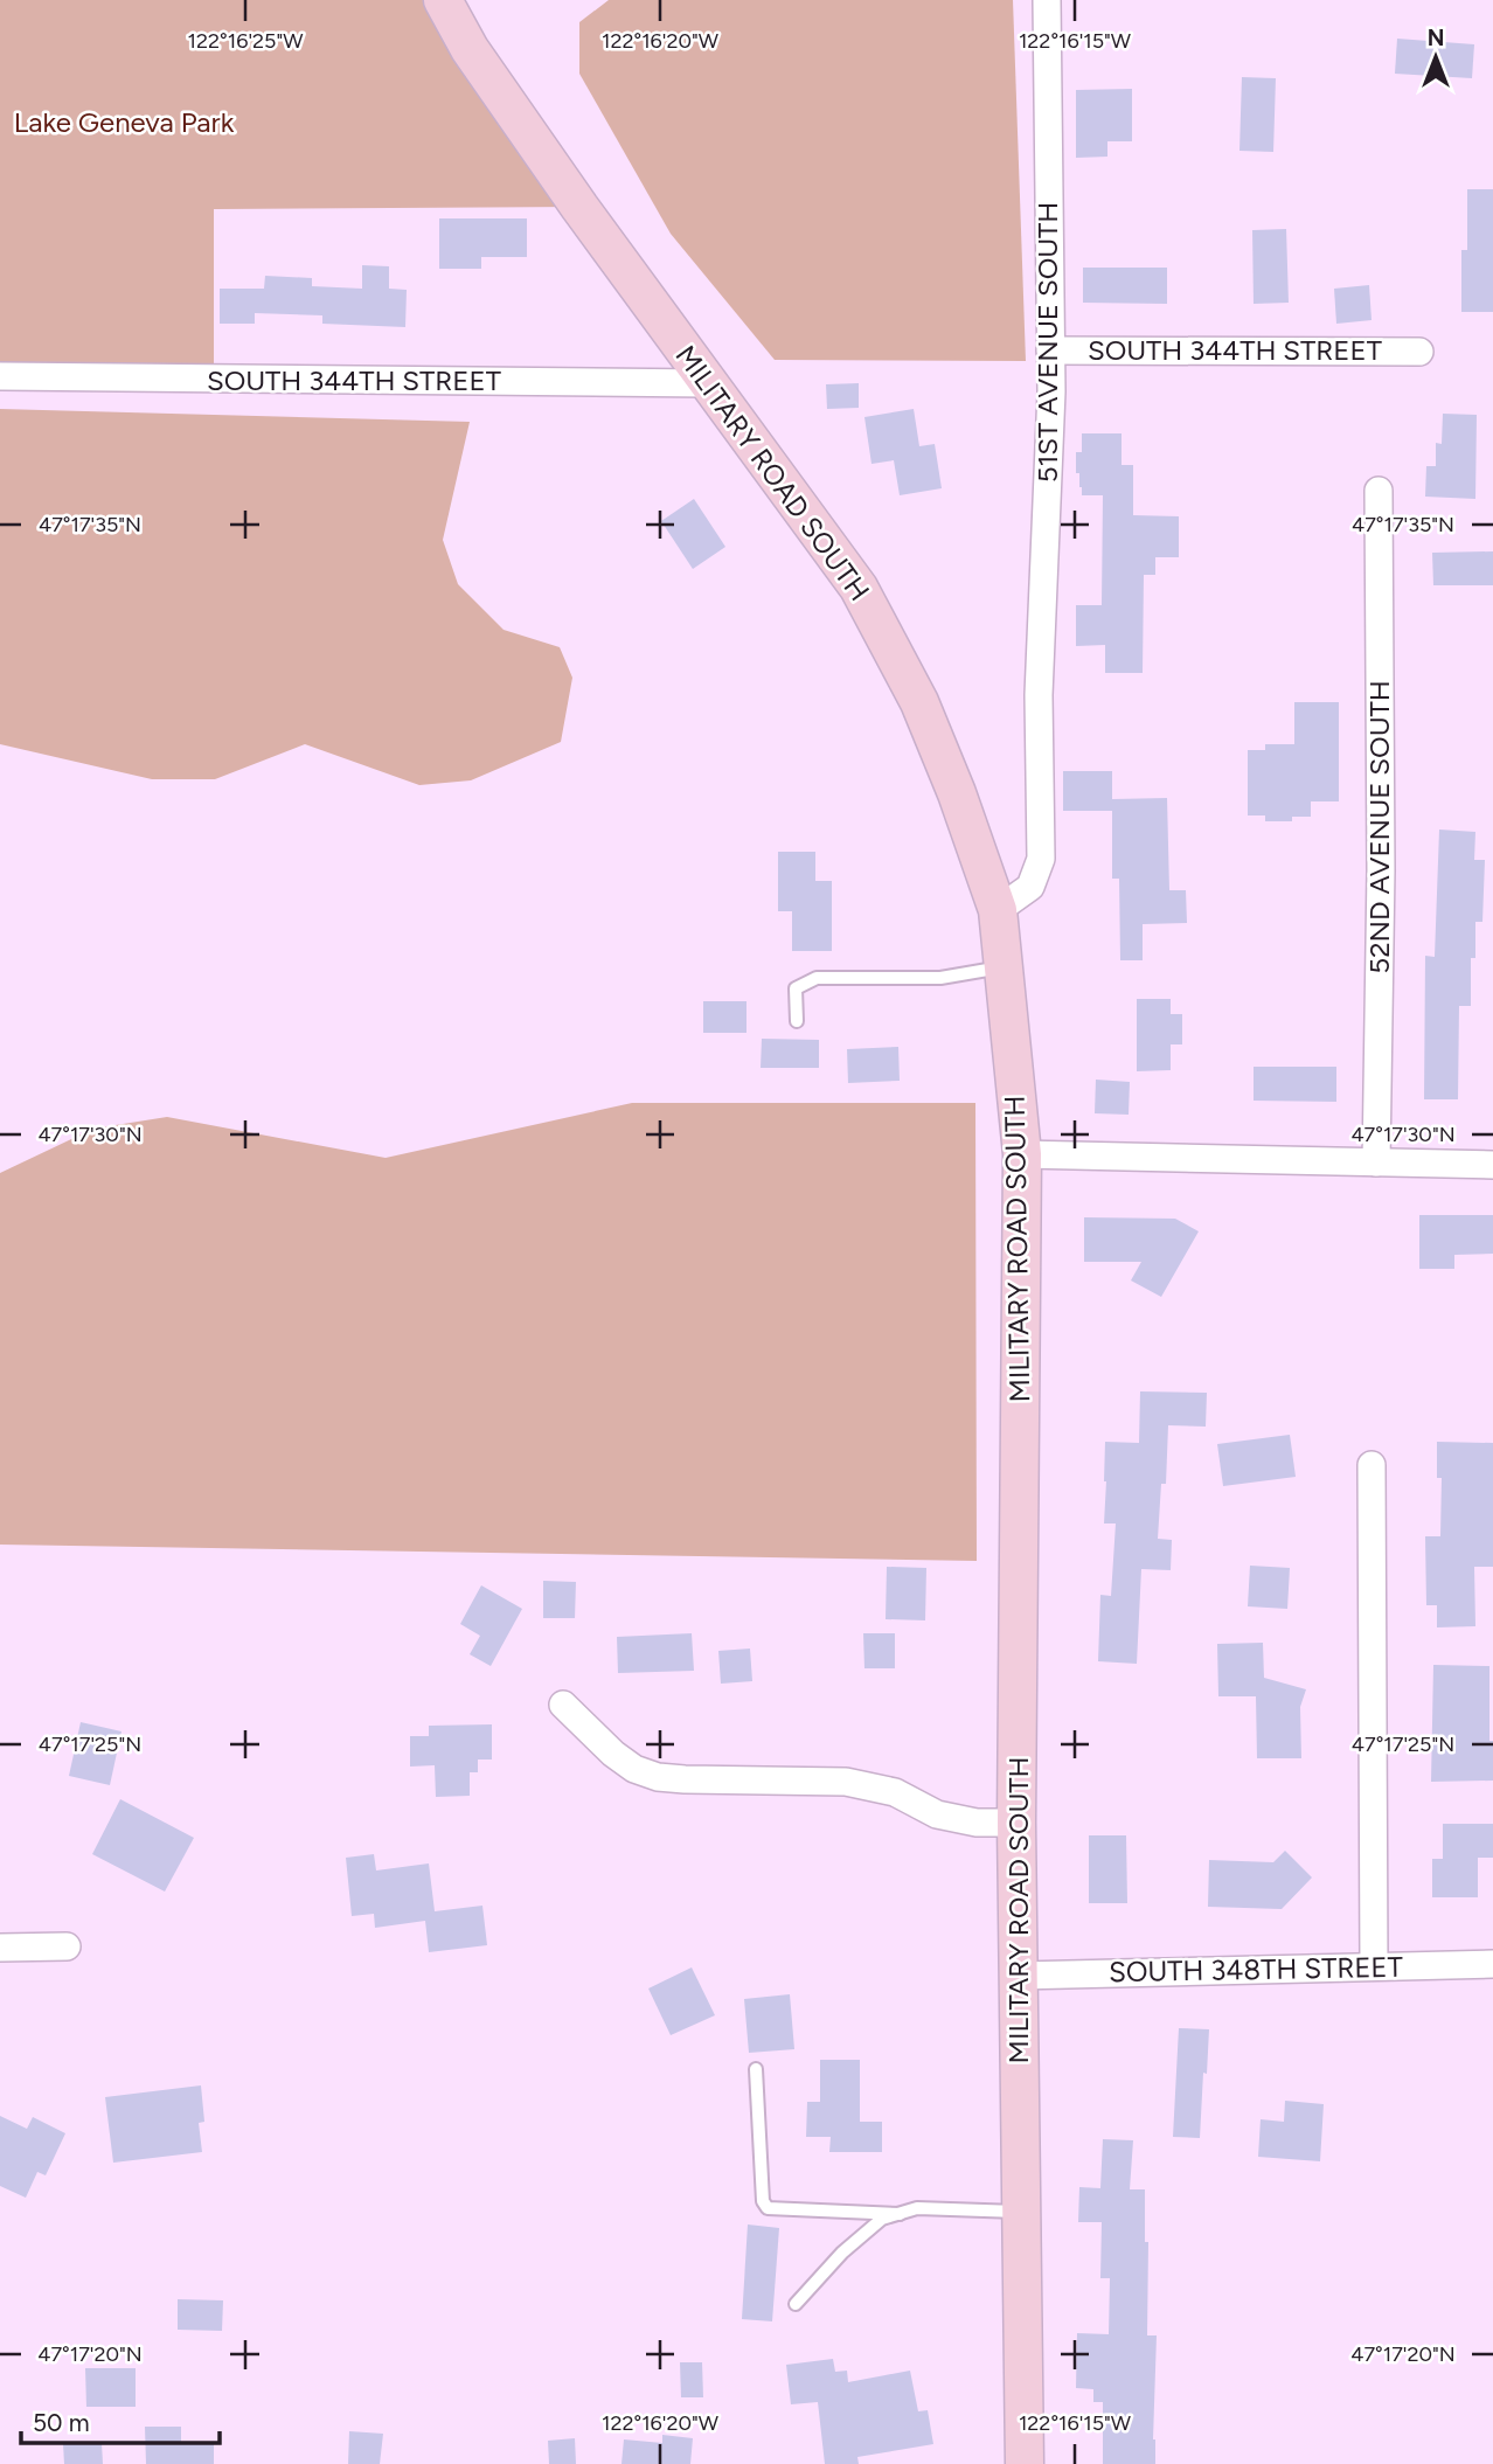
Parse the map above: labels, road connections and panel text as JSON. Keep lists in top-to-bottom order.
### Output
{
  "streets": {
    "main road": ["MILITARY ROAD SOUTH"],
    "street": [
      "51ST AVENUE SOUTH",
      "SOUTH 344TH STREET",
      "52ND AVENUE SOUTH",
      "SOUTH 348TH STREET"
    ]
  },
  "crossings": [
    ["51ST AVENUE SOUTH", "SOUTH 344TH STREET"],
    ["51ST AVENUE SOUTH", "MILITARY ROAD SOUTH"],
    ["SOUTH 344TH STREET", "MILITARY ROAD SOUTH"],
    ["MILITARY ROAD SOUTH", "SOUTH 348TH STREET"]
  ],
  "parks": ["Lake Geneva Park"],
  "scale_bar": "50 m",
  "north": "top",
  "coordinates": [
    "122°16'25\"W",
    "122°16'20\"W",
    "122°16'15\"W",
    "47°17'35\"N",
    "47°17'30\"N",
    "47°17'25\"N",
    "47°17'20\"N"
  ]
}
